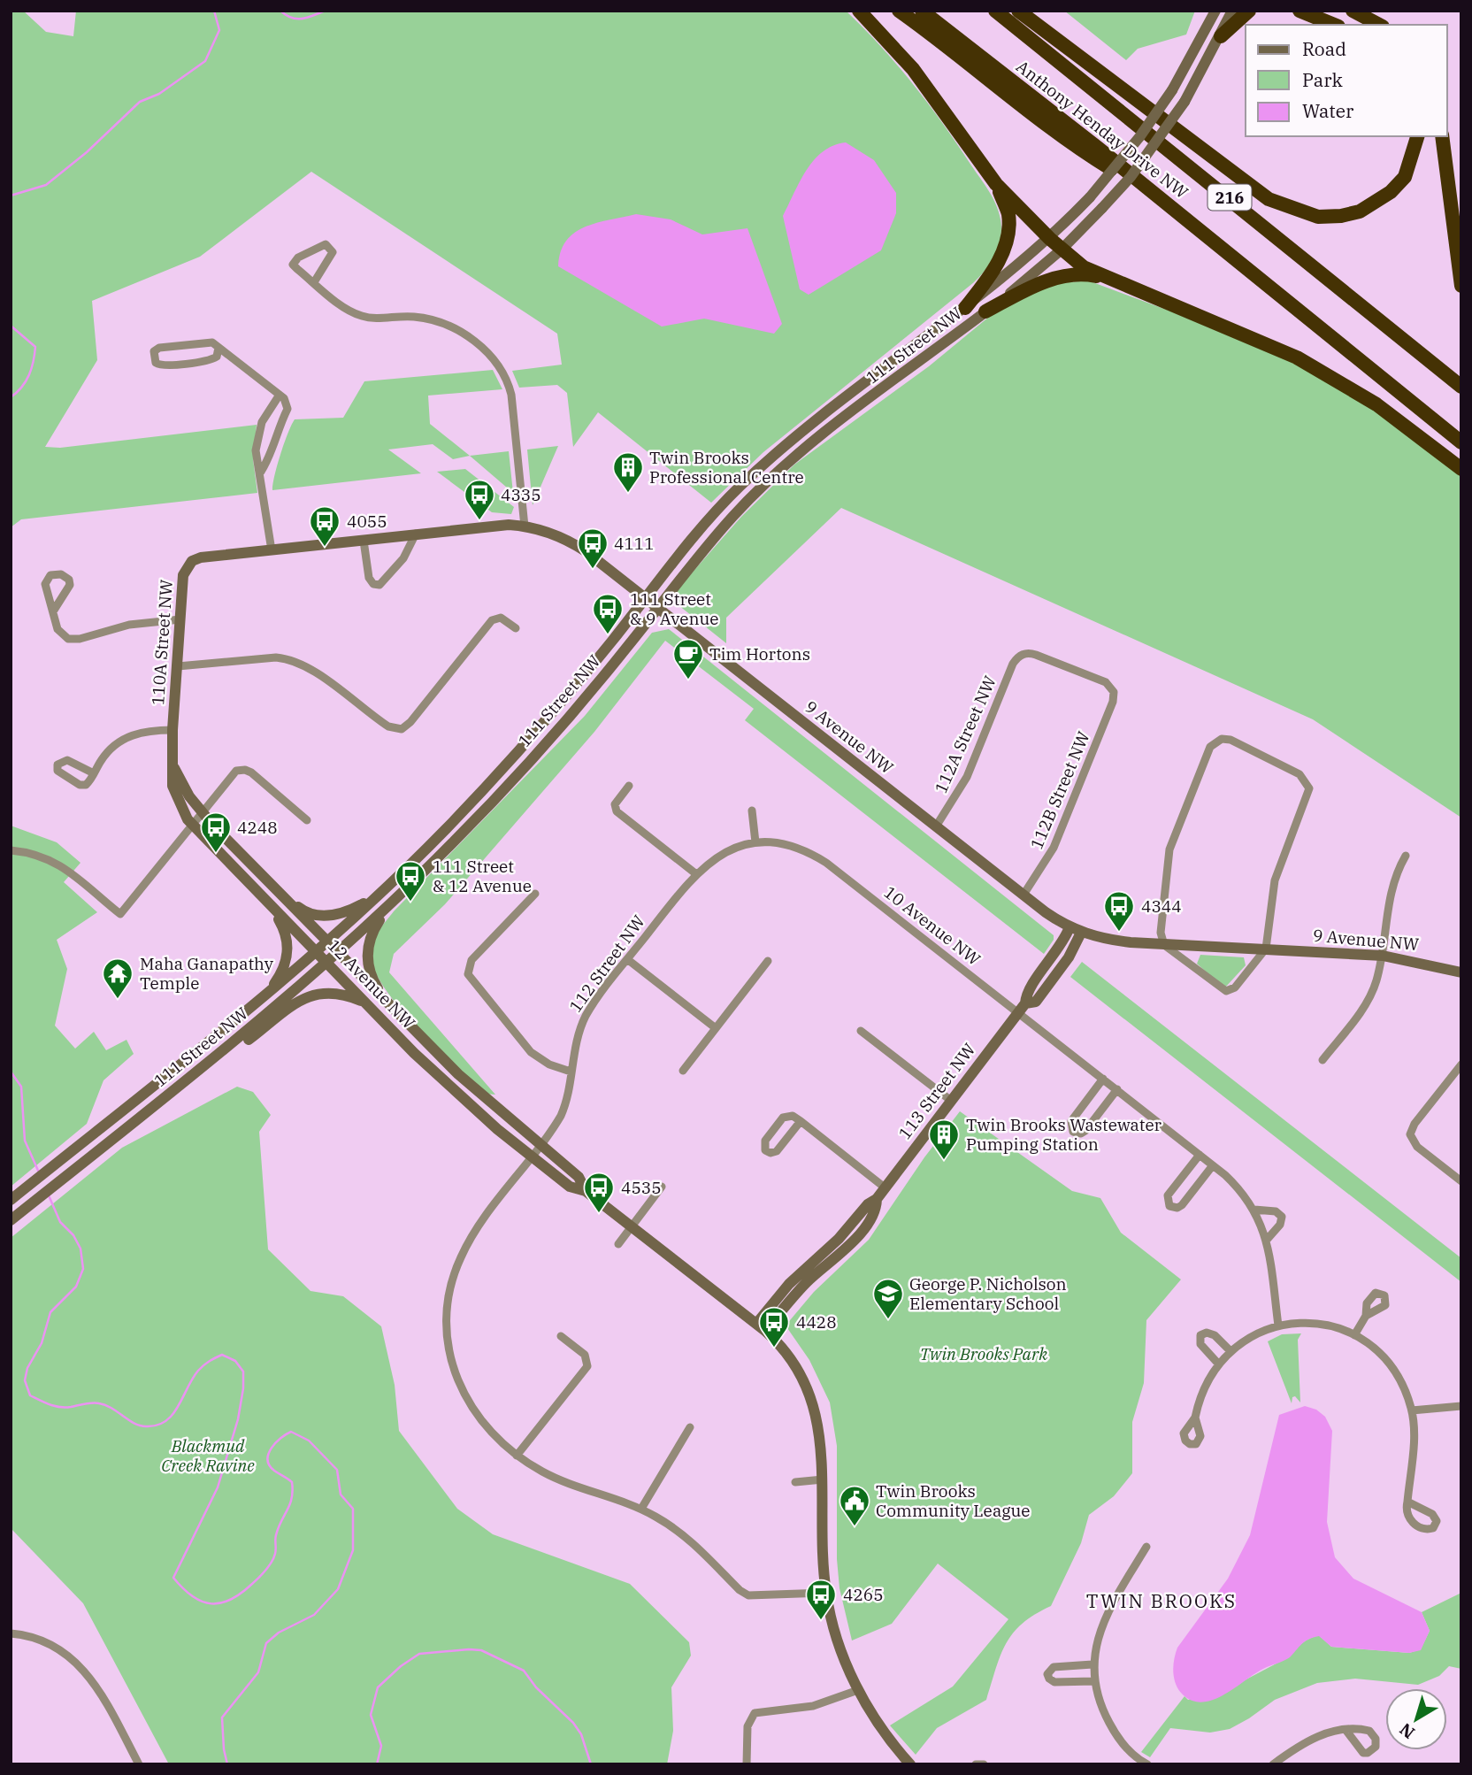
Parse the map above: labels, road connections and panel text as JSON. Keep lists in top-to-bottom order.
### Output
{
  "streets": {
    "highway": ["Anthony Henday Drive NW", "216"],
    "street": [
      "111 Street NW",
      "110A Street NW",
      "112A Street NW",
      "9 Avenue NW",
      "112B Street NW",
      "10 Avenue NW",
      "112 Street NW",
      "12 Avenue NW",
      "113 Street NW"
    ]
  },
  "crossings": [
    ["111 Street NW", "9 Avenue NW"],
    ["111 Street NW", "12 Avenue NW"],
    ["110A Street NW", "9 Avenue NW"],
    ["110A Street NW", "12 Avenue NW"],
    ["112A Street NW", "9 Avenue NW"],
    ["112A Street NW", "112B Street NW"],
    ["9 Avenue NW", "112B Street NW"],
    ["9 Avenue NW", "113 Street NW"],
    ["10 Avenue NW", "112 Street NW"],
    ["10 Avenue NW", "113 Street NW"],
    ["112 Street NW", "12 Avenue NW"],
    ["12 Avenue NW", "113 Street NW"]
  ],
  "districts": ["TWIN BROOKS"],
  "parks": ["Twin Brooks Park", "Blackmud Creek Ravine"],
  "places": {
    "building": ["Twin Brooks Professional Centre", "Twin Brooks Wastewater Pumping Station"],
    "bus stop": [
      "4335",
      "4055",
      "4111",
      "111 Street & 9 Avenue",
      "4248",
      "111 Street & 12 Avenue",
      "4344",
      "4535",
      "4428",
      "4265"
    ],
    "cafe": ["Tim Hortons"],
    "temple": ["Maha Ganapathy Temple"],
    "school or university": ["George P. Nicholson Elementary School"],
    "public building": ["Twin Brooks Community League"]
  },
  "legend": ["Road", "Park", "Water"],
  "north": "bottom left"
}
